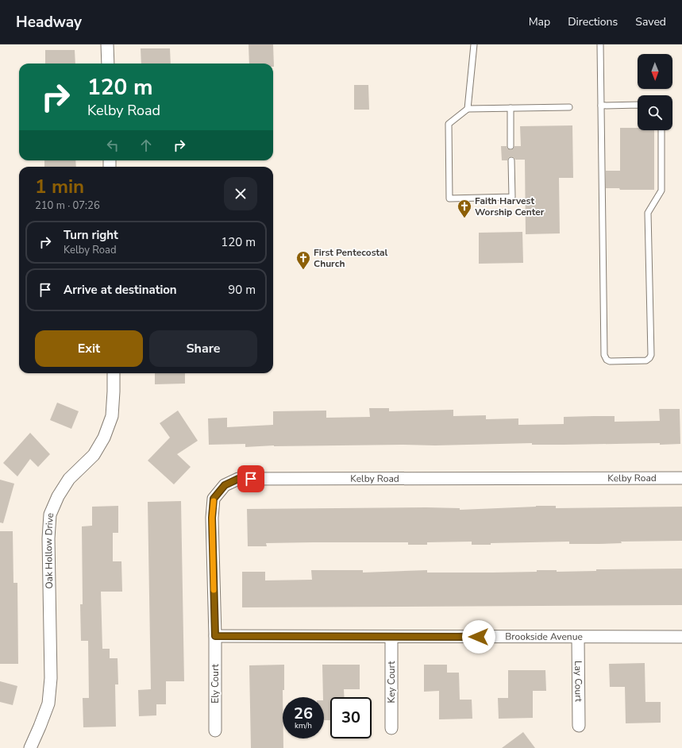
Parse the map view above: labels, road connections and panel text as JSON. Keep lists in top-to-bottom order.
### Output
{
  "streets": {
    "street": [
      "Kelby Road",
      "Oak Hollow Drive",
      "Brookside Avenue",
      "Lay Court",
      "Key Court",
      "Ely Court"
    ]
  },
  "crossings": [
    ["Kelby Road", "Brookside Avenue"],
    ["Kelby Road", "Ely Court"],
    ["Brookside Avenue", "Lay Court"],
    ["Brookside Avenue", "Key Court"],
    ["Brookside Avenue", "Ely Court"]
  ],
  "places": {
    "church": ["Faith Harvest Worship Center", "First Pentecostal Church"]
  },
  "north": "bottom",
  "page": {
    "header": "Headway",
    "nav": ["Map", "Directions", "Saved"],
    "turn": ["120 m", "Kelby Road"],
    "heading": ["1 min", "210 m · 07:26"],
    "list": [
      {
        "name": "Turn right",
        "note": "Kelby Road",
        "value": "120 m"
      },
      {
        "name": "Arrive at destination",
        "value": "90 m"
      }
    ],
    "buttons": ["Exit", "Share"],
    "speed": "26 km/h",
    "limit": "30"
  }
}
